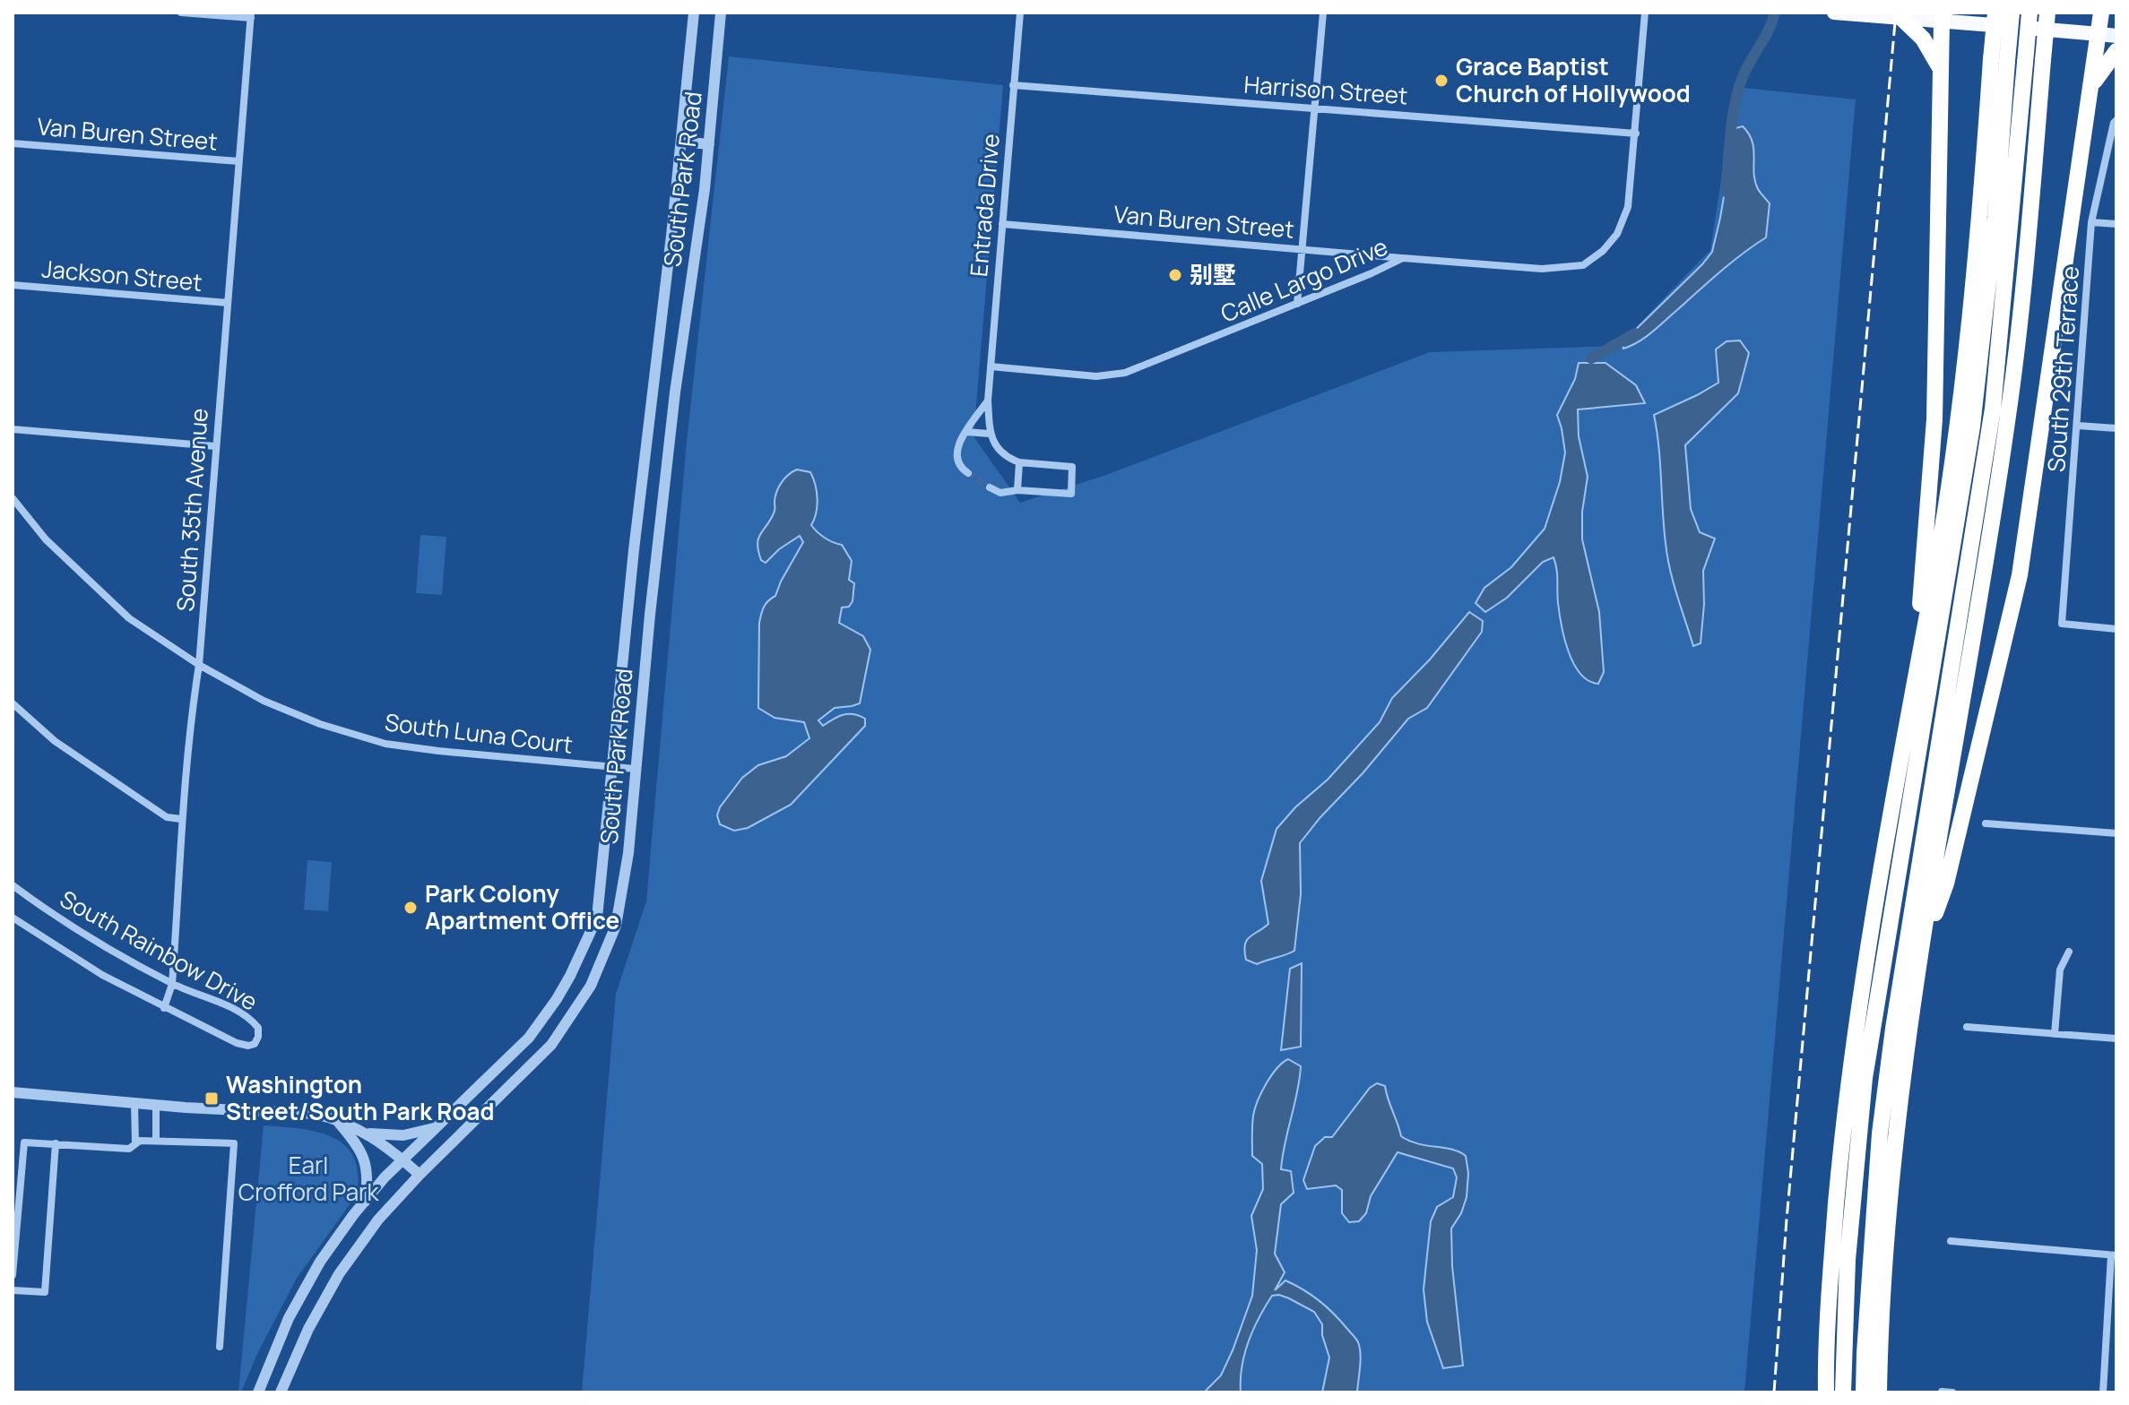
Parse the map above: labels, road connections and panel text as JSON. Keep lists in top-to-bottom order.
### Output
{
  "streets": {
    "street": [
      "Harrison Street",
      "Van Buren Street",
      "South Park Road",
      "Entrada Drive",
      "Jackson Street",
      "Calle Largo Drive",
      "South 29th Terrace",
      "South 35th Avenue",
      "South Luna Court",
      "South Rainbow Drive"
    ]
  },
  "crossings": [
    ["Harrison Street", "Entrada Drive"],
    ["Harrison Street", "Calle Largo Drive"],
    ["Van Buren Street", "Entrada Drive"],
    ["Van Buren Street", "Calle Largo Drive"],
    ["Van Buren Street", "South 35th Avenue"],
    ["South Park Road", "South Luna Court"],
    ["Entrada Drive", "Calle Largo Drive"],
    ["Jackson Street", "South 35th Avenue"],
    ["South 35th Avenue", "South Luna Court"],
    ["South 35th Avenue", "South Rainbow Drive"]
  ],
  "parks": ["Earl Crofford Park"],
  "places": {
    "other": ["Grace Baptist Church of Hollywood", "别墅", "Park Colony Apartment Office"],
    "transit": ["Washington Street/South Park Road"]
  }
}
